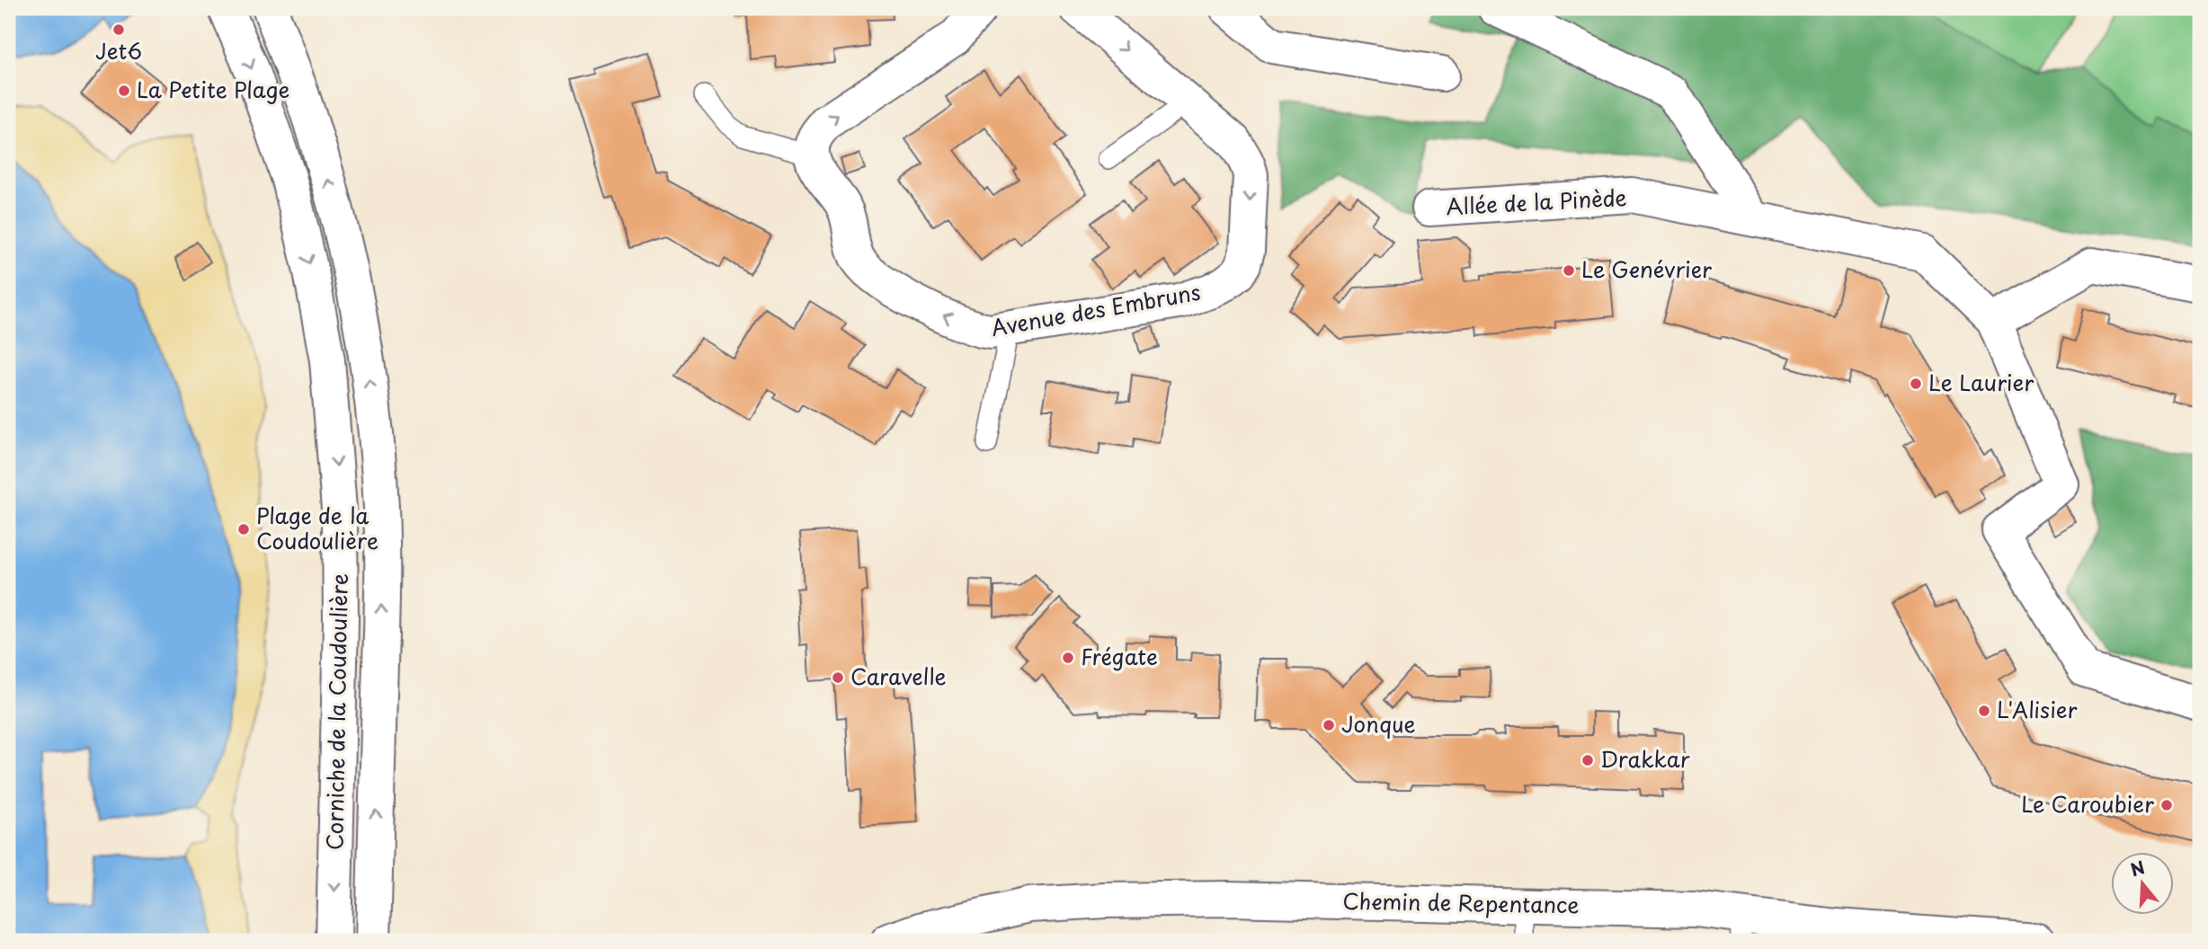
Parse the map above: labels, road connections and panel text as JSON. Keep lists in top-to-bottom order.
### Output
{
  "streets": {
    "street": [
      "Allée de la Pinède",
      "Avenue des Embruns",
      "Corniche de la Coudoulière",
      "Chemin de Repentance"
    ]
  },
  "places": [
    "Jet6",
    "La Petite Plage",
    "Le Genévrier",
    "Le Laurier",
    "Plage de la Coudoulière",
    "Frégate",
    "Caravelle",
    "L'Alisier",
    "Jonque",
    "Drakkar",
    "Le Caroubier"
  ],
  "north": "top"
}
